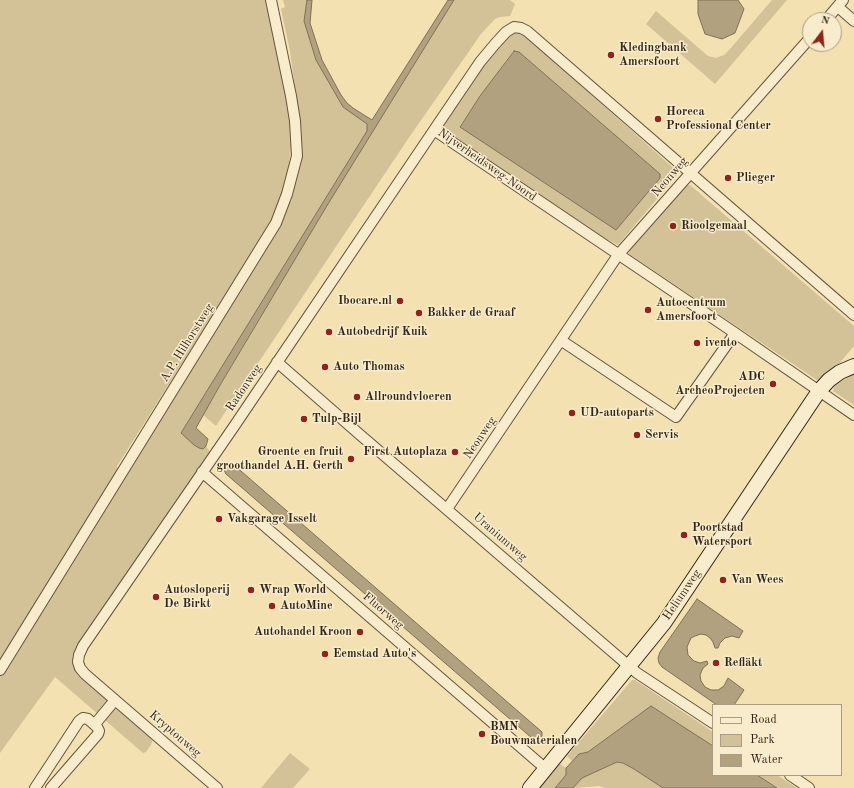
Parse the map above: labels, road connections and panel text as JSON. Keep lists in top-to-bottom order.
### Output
{
  "streets": {
    "street": [
      "Nijverheidsweg-Noord",
      "Neonweg",
      "A.P. Hilhorstweg",
      "Radonweg",
      "Uraniumweg",
      "Heliumweg",
      "Fluorweg",
      "Kryptonweg"
    ]
  },
  "crossings": [
    ["Nijverheidsweg-Noord", "Neonweg"],
    ["Nijverheidsweg-Noord", "Radonweg"],
    ["Nijverheidsweg-Noord", "Heliumweg"],
    ["Neonweg", "Uraniumweg"],
    ["Radonweg", "Uraniumweg"],
    ["Radonweg", "Fluorweg"],
    ["Radonweg", "Kryptonweg"],
    ["Uraniumweg", "Heliumweg"],
    ["Heliumweg", "Fluorweg"]
  ],
  "places": [
    "Kledingbank Amersfoort",
    "Horeca Professional Center",
    "Plieger",
    "Rioolgemaal",
    "Ibocare.nl",
    "Autocentrum Amersfoort",
    "Bakker de Graaf",
    "Autobedrijf Kuik",
    "ivento",
    "Auto Thomas",
    "ADC ArcheoProjecten",
    "Allroundvloeren",
    "UD-autoparts",
    "Tulp-Bijl",
    "Servis",
    "First Autoplaza",
    "Groente en fruit groothandel A.H. Gerth",
    "Vakgarage Isselt",
    "Poortstad Watersport",
    "Van Wees",
    "Wrap World",
    "Autosloperij De Birkt",
    "AutoMine",
    "Autohandel Kroon",
    "Eemstad Auto's",
    "Refläkt",
    "BMN Bouwmaterialen"
  ],
  "legend": ["Road", "Park", "Water"],
  "north": "top"
}
